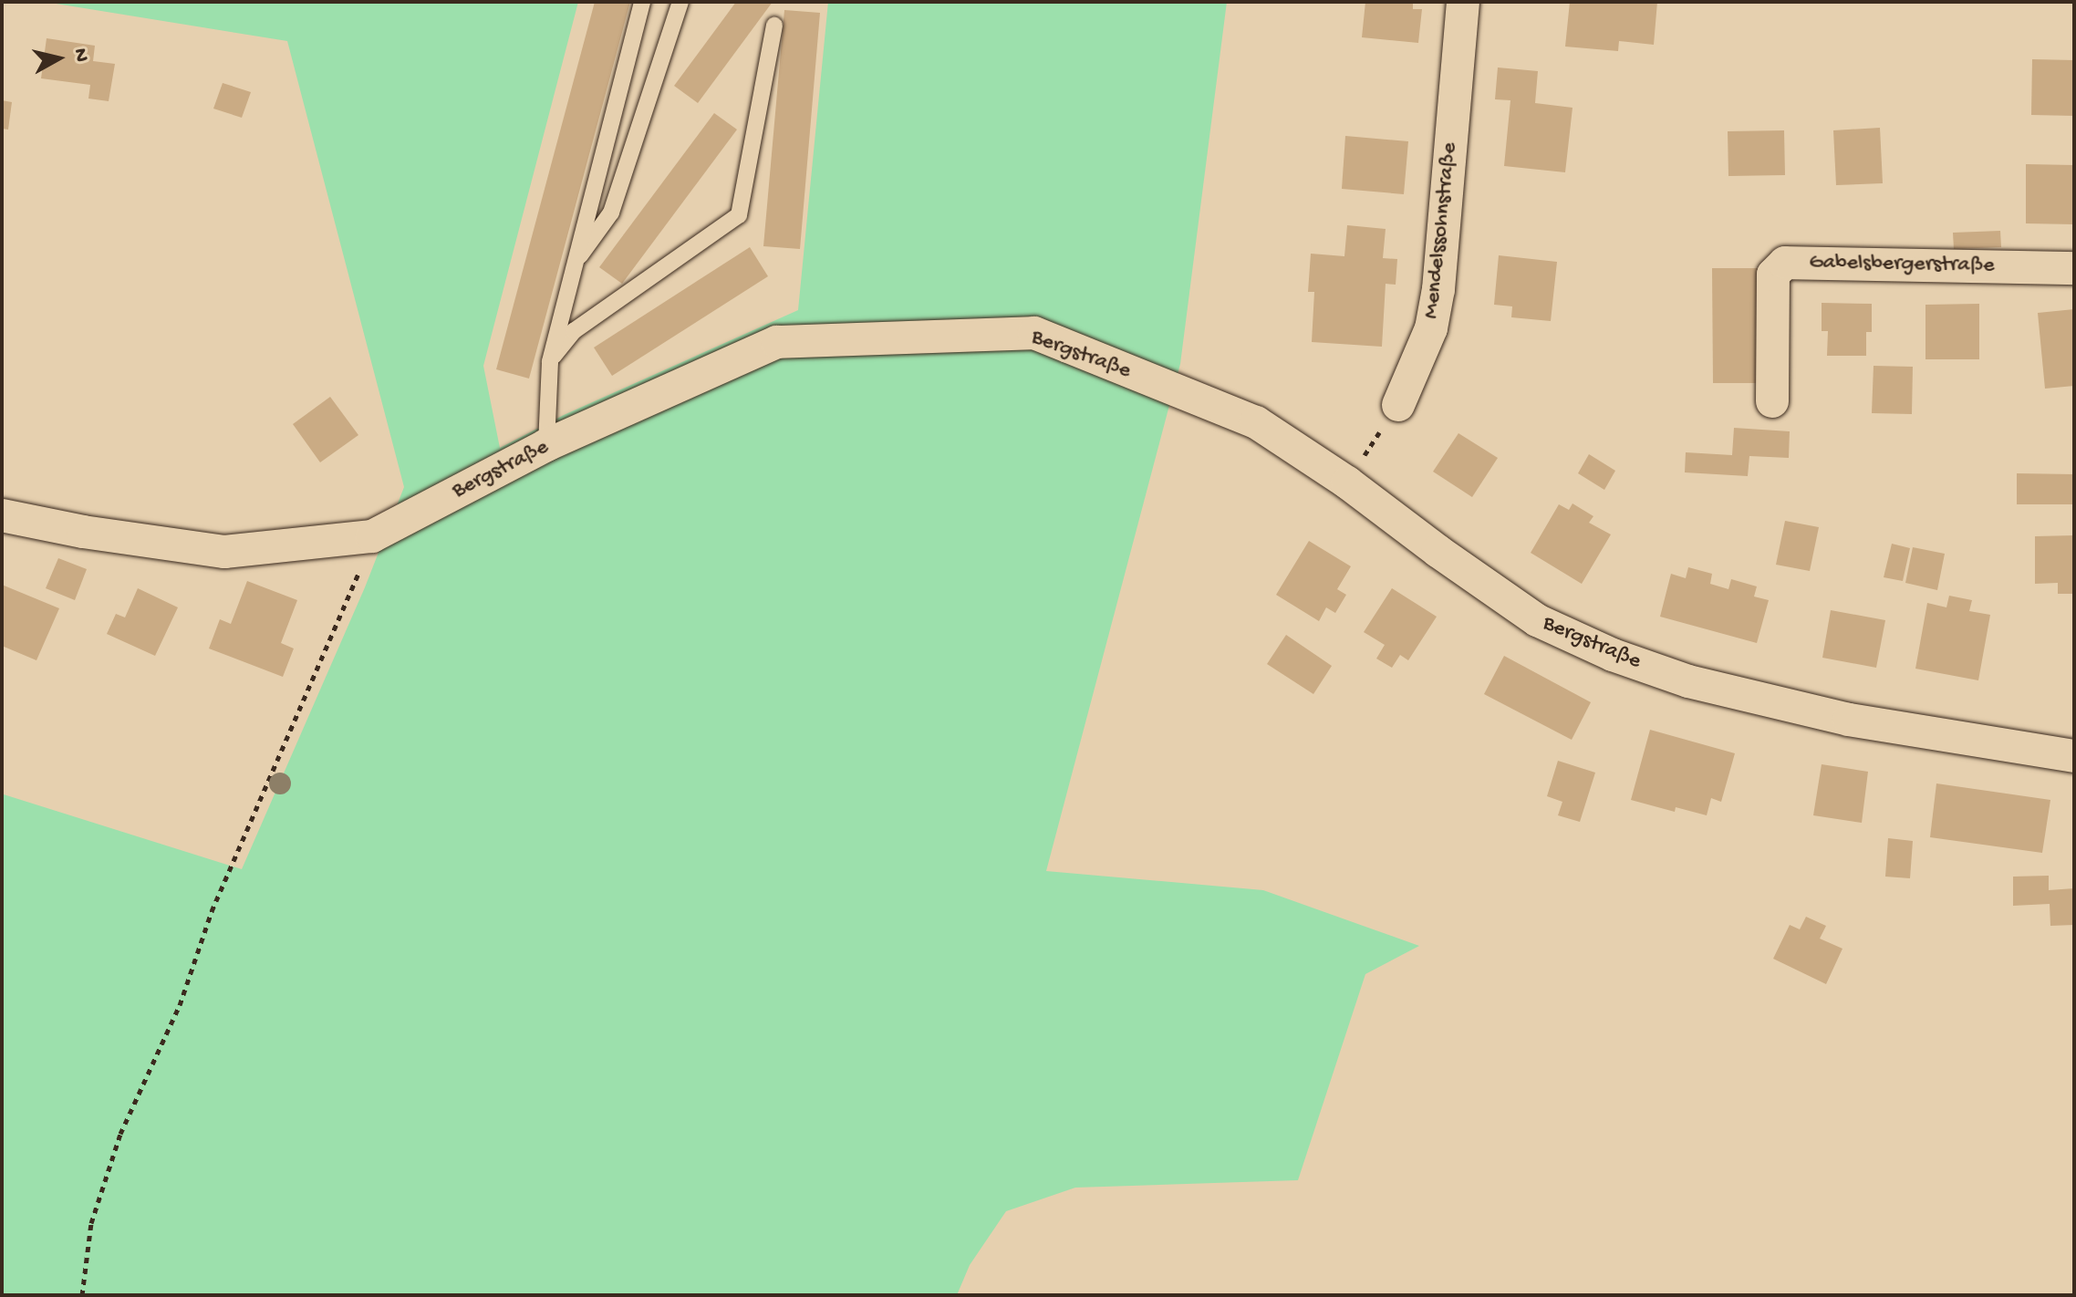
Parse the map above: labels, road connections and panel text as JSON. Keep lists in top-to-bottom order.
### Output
{
  "streets": {
    "street": ["Mendelssohnstraße", "Gabelsbergerstraße", "Bergstraße"]
  },
  "north": "right"
}
